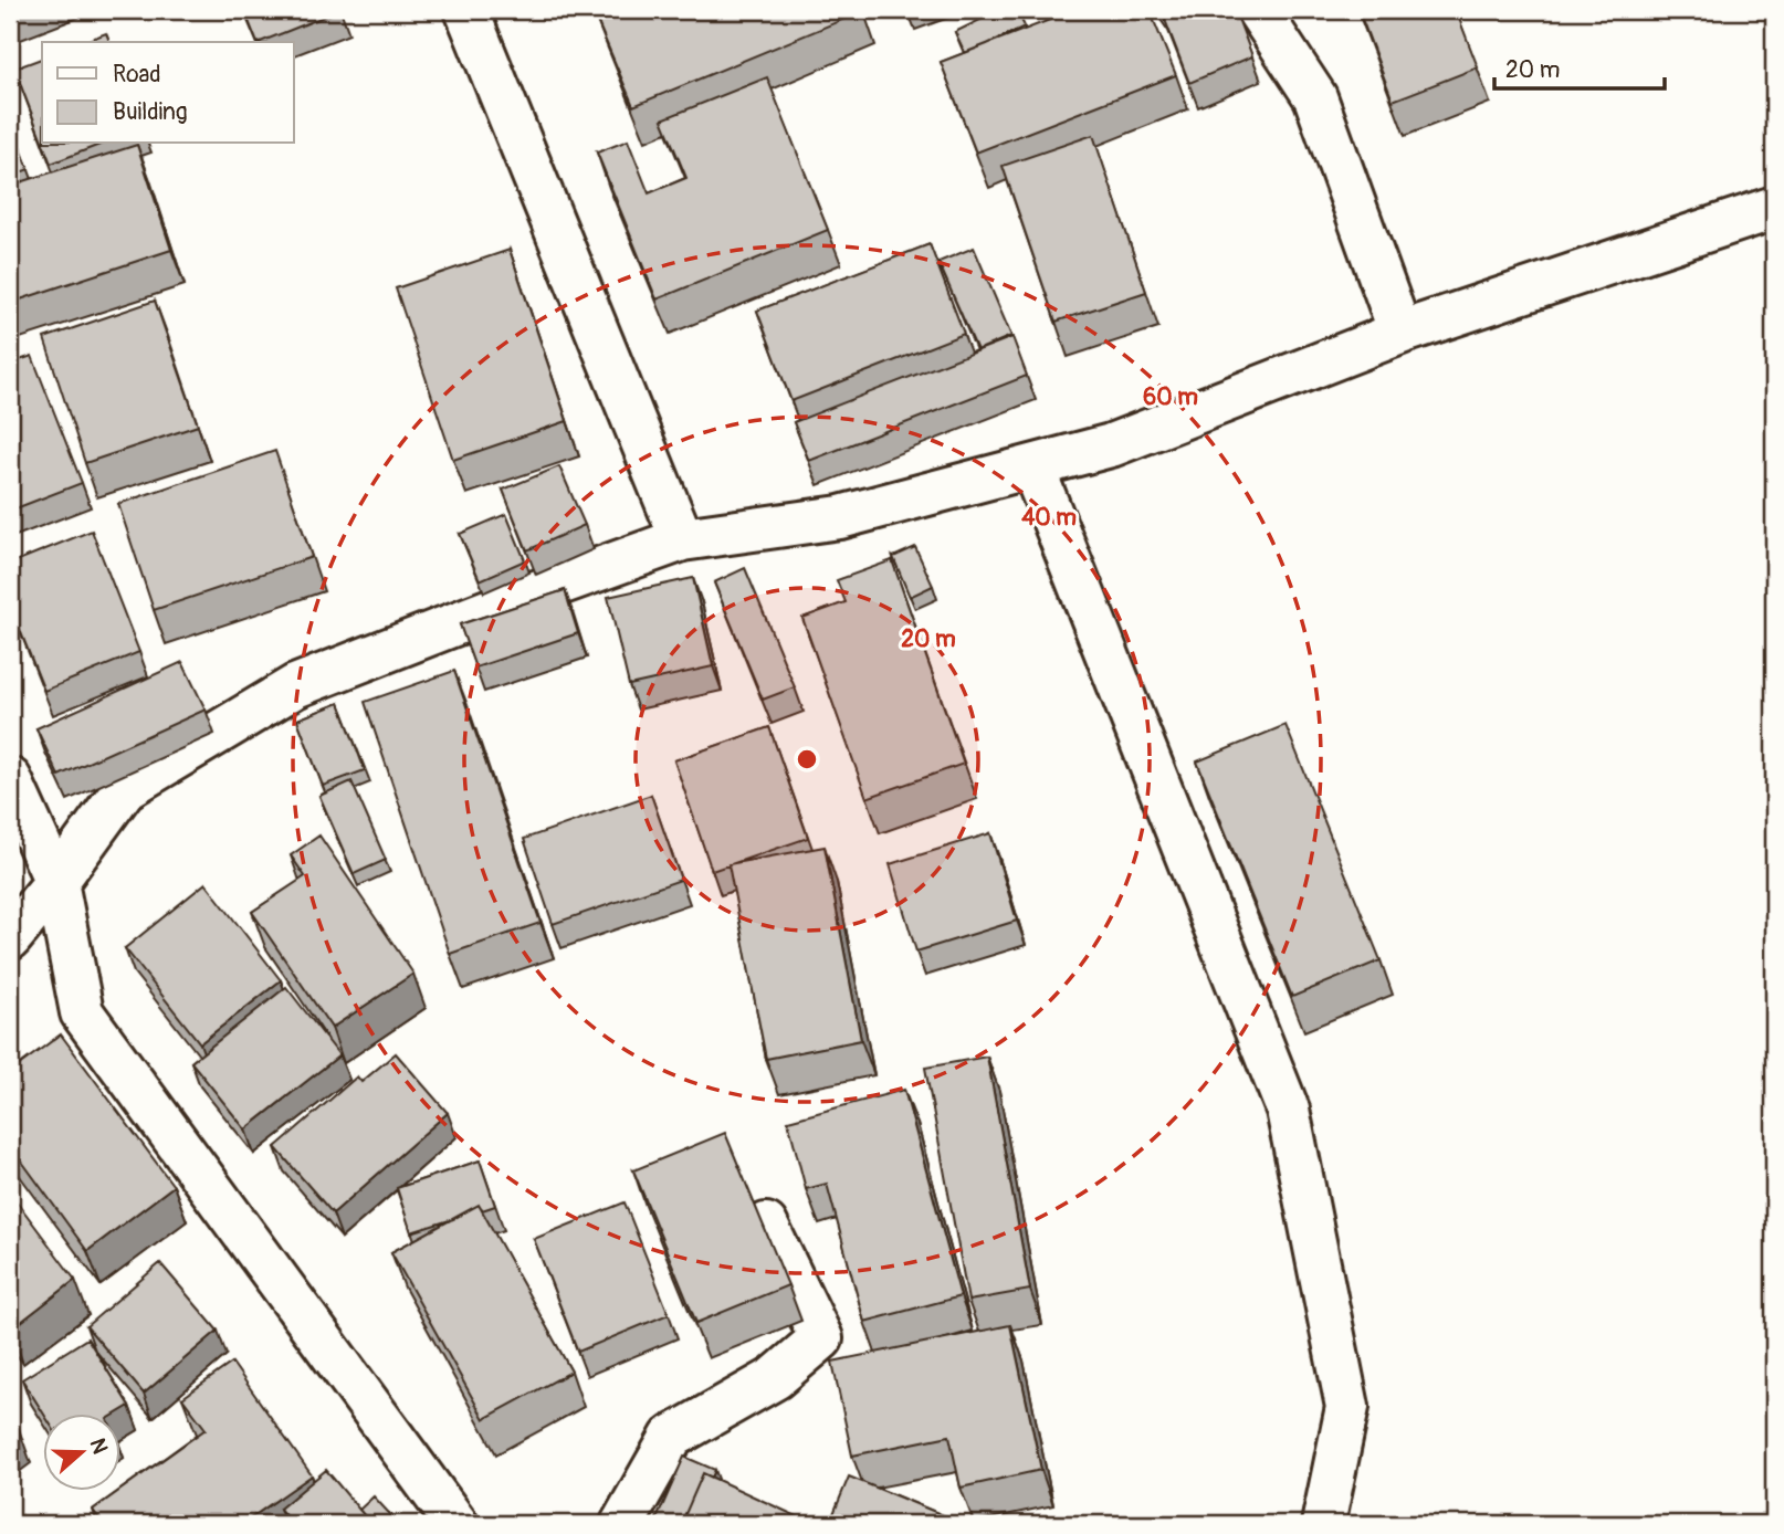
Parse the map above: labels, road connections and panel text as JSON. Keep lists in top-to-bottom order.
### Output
{
  "legend": ["Road", "Building"],
  "scale_bar": "20 m",
  "north": "right",
  "rings": ["60 m", "40 m", "20 m"]
}
